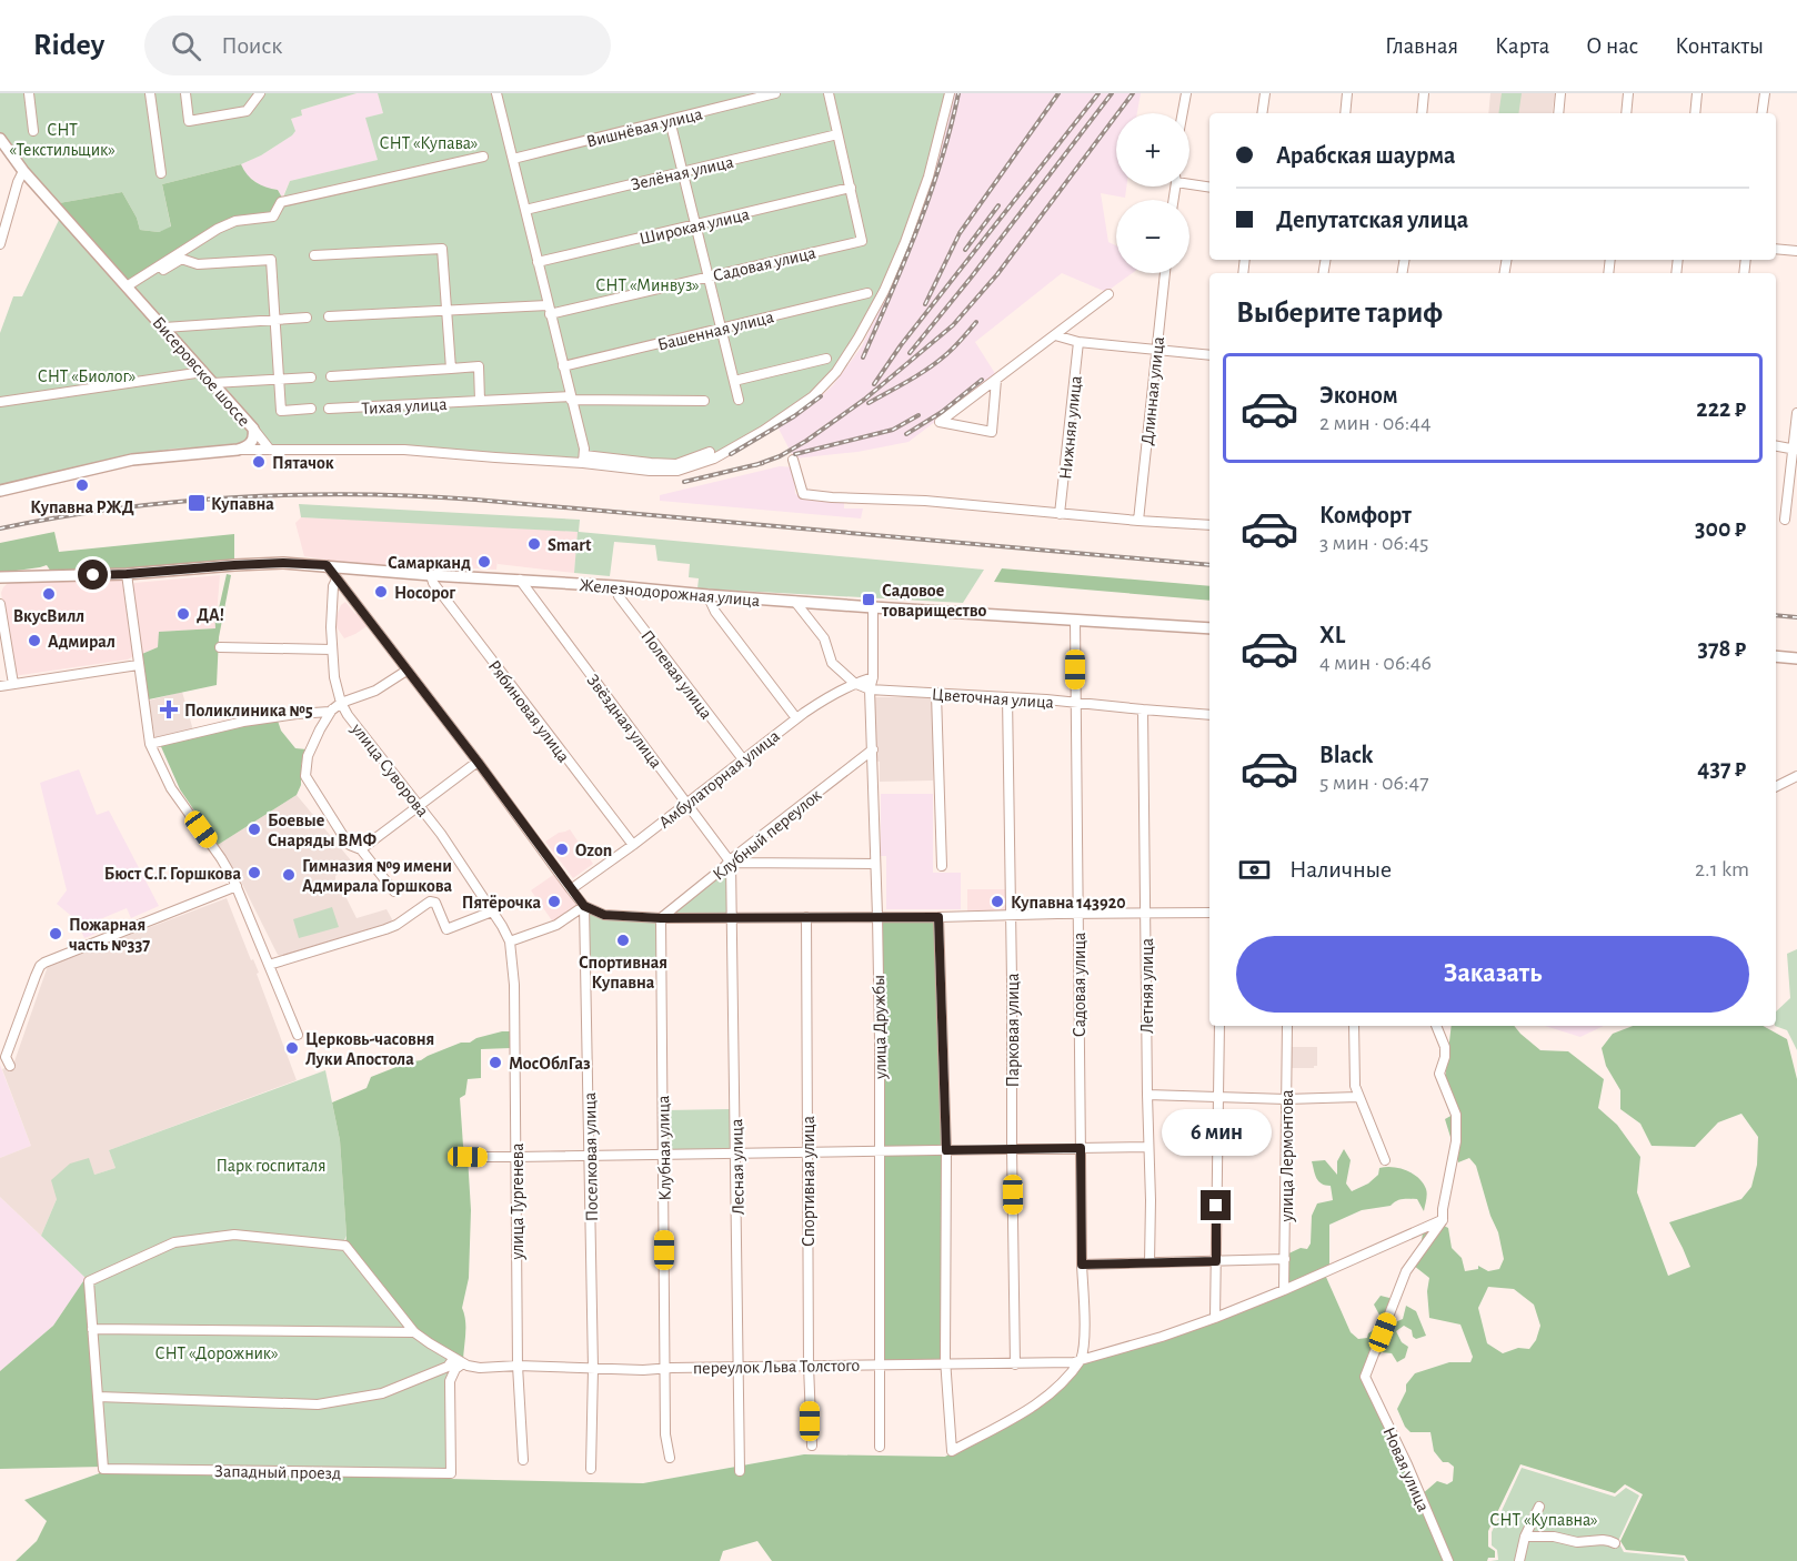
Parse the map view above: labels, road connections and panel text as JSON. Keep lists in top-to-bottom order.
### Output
{
  "streets": {
    "main road": ["Бисеровское шоссе", "Железнодорожная улица"],
    "street": [
      "Вишнёвая улица",
      "Зелёная улица",
      "Широкая улица",
      "Садовая улица",
      "Башенная улица",
      "Длинная улица",
      "Тихая улица",
      "Нижняя улица",
      "Полевая улица",
      "Цветочная улица",
      "Рябиновая улица",
      "Звёздная улица",
      "улица Суворова",
      "Амбулаторная улица",
      "Клубный переулок",
      "Летняя улица",
      "улица Дружбы",
      "Парковая улица",
      "Клубная улица",
      "улица Лермонтова",
      "Поселковая улица",
      "Лесная улица",
      "Спортивная улица",
      "улица Тургенева",
      "переулок Льва Толстого",
      "Новая улица",
      "Западный проезд"
    ]
  },
  "crossings": [
    ["Широкая улица", "Садовая улица"],
    ["Садовая улица", "Железнодорожная улица"],
    ["Садовая улица", "Цветочная улица"],
    ["Садовая улица", "переулок Льва Толстого"],
    ["Железнодорожная улица", "Полевая улица"],
    ["Железнодорожная улица", "Рябиновая улица"],
    ["Железнодорожная улица", "Звёздная улица"],
    ["Железнодорожная улица", "улица Дружбы"],
    ["Полевая улица", "Амбулаторная улица"],
    ["Цветочная улица", "Амбулаторная улица"],
    ["Цветочная улица", "Летняя улица"],
    ["Цветочная улица", "улица Дружбы"],
    ["Цветочная улица", "Парковая улица"],
    ["Рябиновая улица", "Амбулаторная улица"],
    ["Звёздная улица", "Амбулаторная улица"],
    ["Звёздная улица", "Клубный переулок"],
    ["Звёздная улица", "Лесная улица"],
    ["улица Суворова", "улица Тургенева"],
    ["Амбулаторная улица", "улица Дружбы"],
    ["Клубный переулок", "улица Дружбы"],
    ["Клубный переулок", "Клубная улица"],
    ["Клубный переулок", "Лесная улица"],
    ["улица Дружбы", "переулок Льва Толстого"],
    ["Парковая улица", "переулок Льва Толстого"],
    ["Клубная улица", "переулок Льва Толстого"],
    ["улица Лермонтова", "переулок Льва Толстого"],
    ["Поселковая улица", "переулок Льва Толстого"],
    ["Лесная улица", "переулок Льва Толстого"],
    ["Спортивная улица", "переулок Льва Толстого"],
    ["улица Тургенева", "переулок Льва Толстого"],
    ["переулок Льва Толстого", "Новая улица"],
    ["переулок Льва Толстого", "Западный проезд"]
  ],
  "parks": [
    "СНТ «Текстильщик»",
    "СНТ «Купава»",
    "СНТ «Минвуз»",
    "СНТ «Биолог»",
    "Парк госпиталя",
    "СНТ «Дорожник»",
    "СНТ «Купавна»"
  ],
  "places": {
    "other": [
      "Пятачок",
      "Купавна РЖД",
      "Smart",
      "Самарканд",
      "Носорог",
      "ВкусВилл",
      "ДА!",
      "Адмирал",
      "Боевые Снаряды ВМФ",
      "Ozon",
      "Бюст С.Г. Горшкова",
      "Гимназия №9 имени Адмирала Горшкова",
      "Пятёрочка",
      "Купавна 143920",
      "Пожарная часть №337",
      "Спортивная Купавна",
      "Церковь-часовня Луки Апостола",
      "МосОблГаз"
    ],
    "transit": ["Купавна", "Садовое товарищество"],
    "health": ["Поликлиника №5"]
  },
  "page": {
    "header": "Ridey",
    "search": "Поиск",
    "nav": [
      "Главная",
      "Карта",
      "О нас",
      "Контакты"
    ],
    "map_buttons": ["+", "−"],
    "banner": ["Арабская шаурма", "Депутатская улица"],
    "heading": "Выберите тариф",
    "list": [
      {
        "name": "Эконом",
        "note": "2 мин · 06:44",
        "value": "222 ₽"
      },
      {
        "name": "Комфорт",
        "note": "3 мин · 06:45",
        "value": "300 ₽"
      },
      {
        "name": "XL",
        "note": "4 мин · 06:46",
        "value": "378 ₽"
      },
      {
        "name": "Black",
        "note": "5 мин · 06:47",
        "value": "437 ₽"
      }
    ],
    "pay": ["Наличные", "2.1 km"],
    "buttons": "Заказать",
    "bubble": "6 мин"
  }
}
